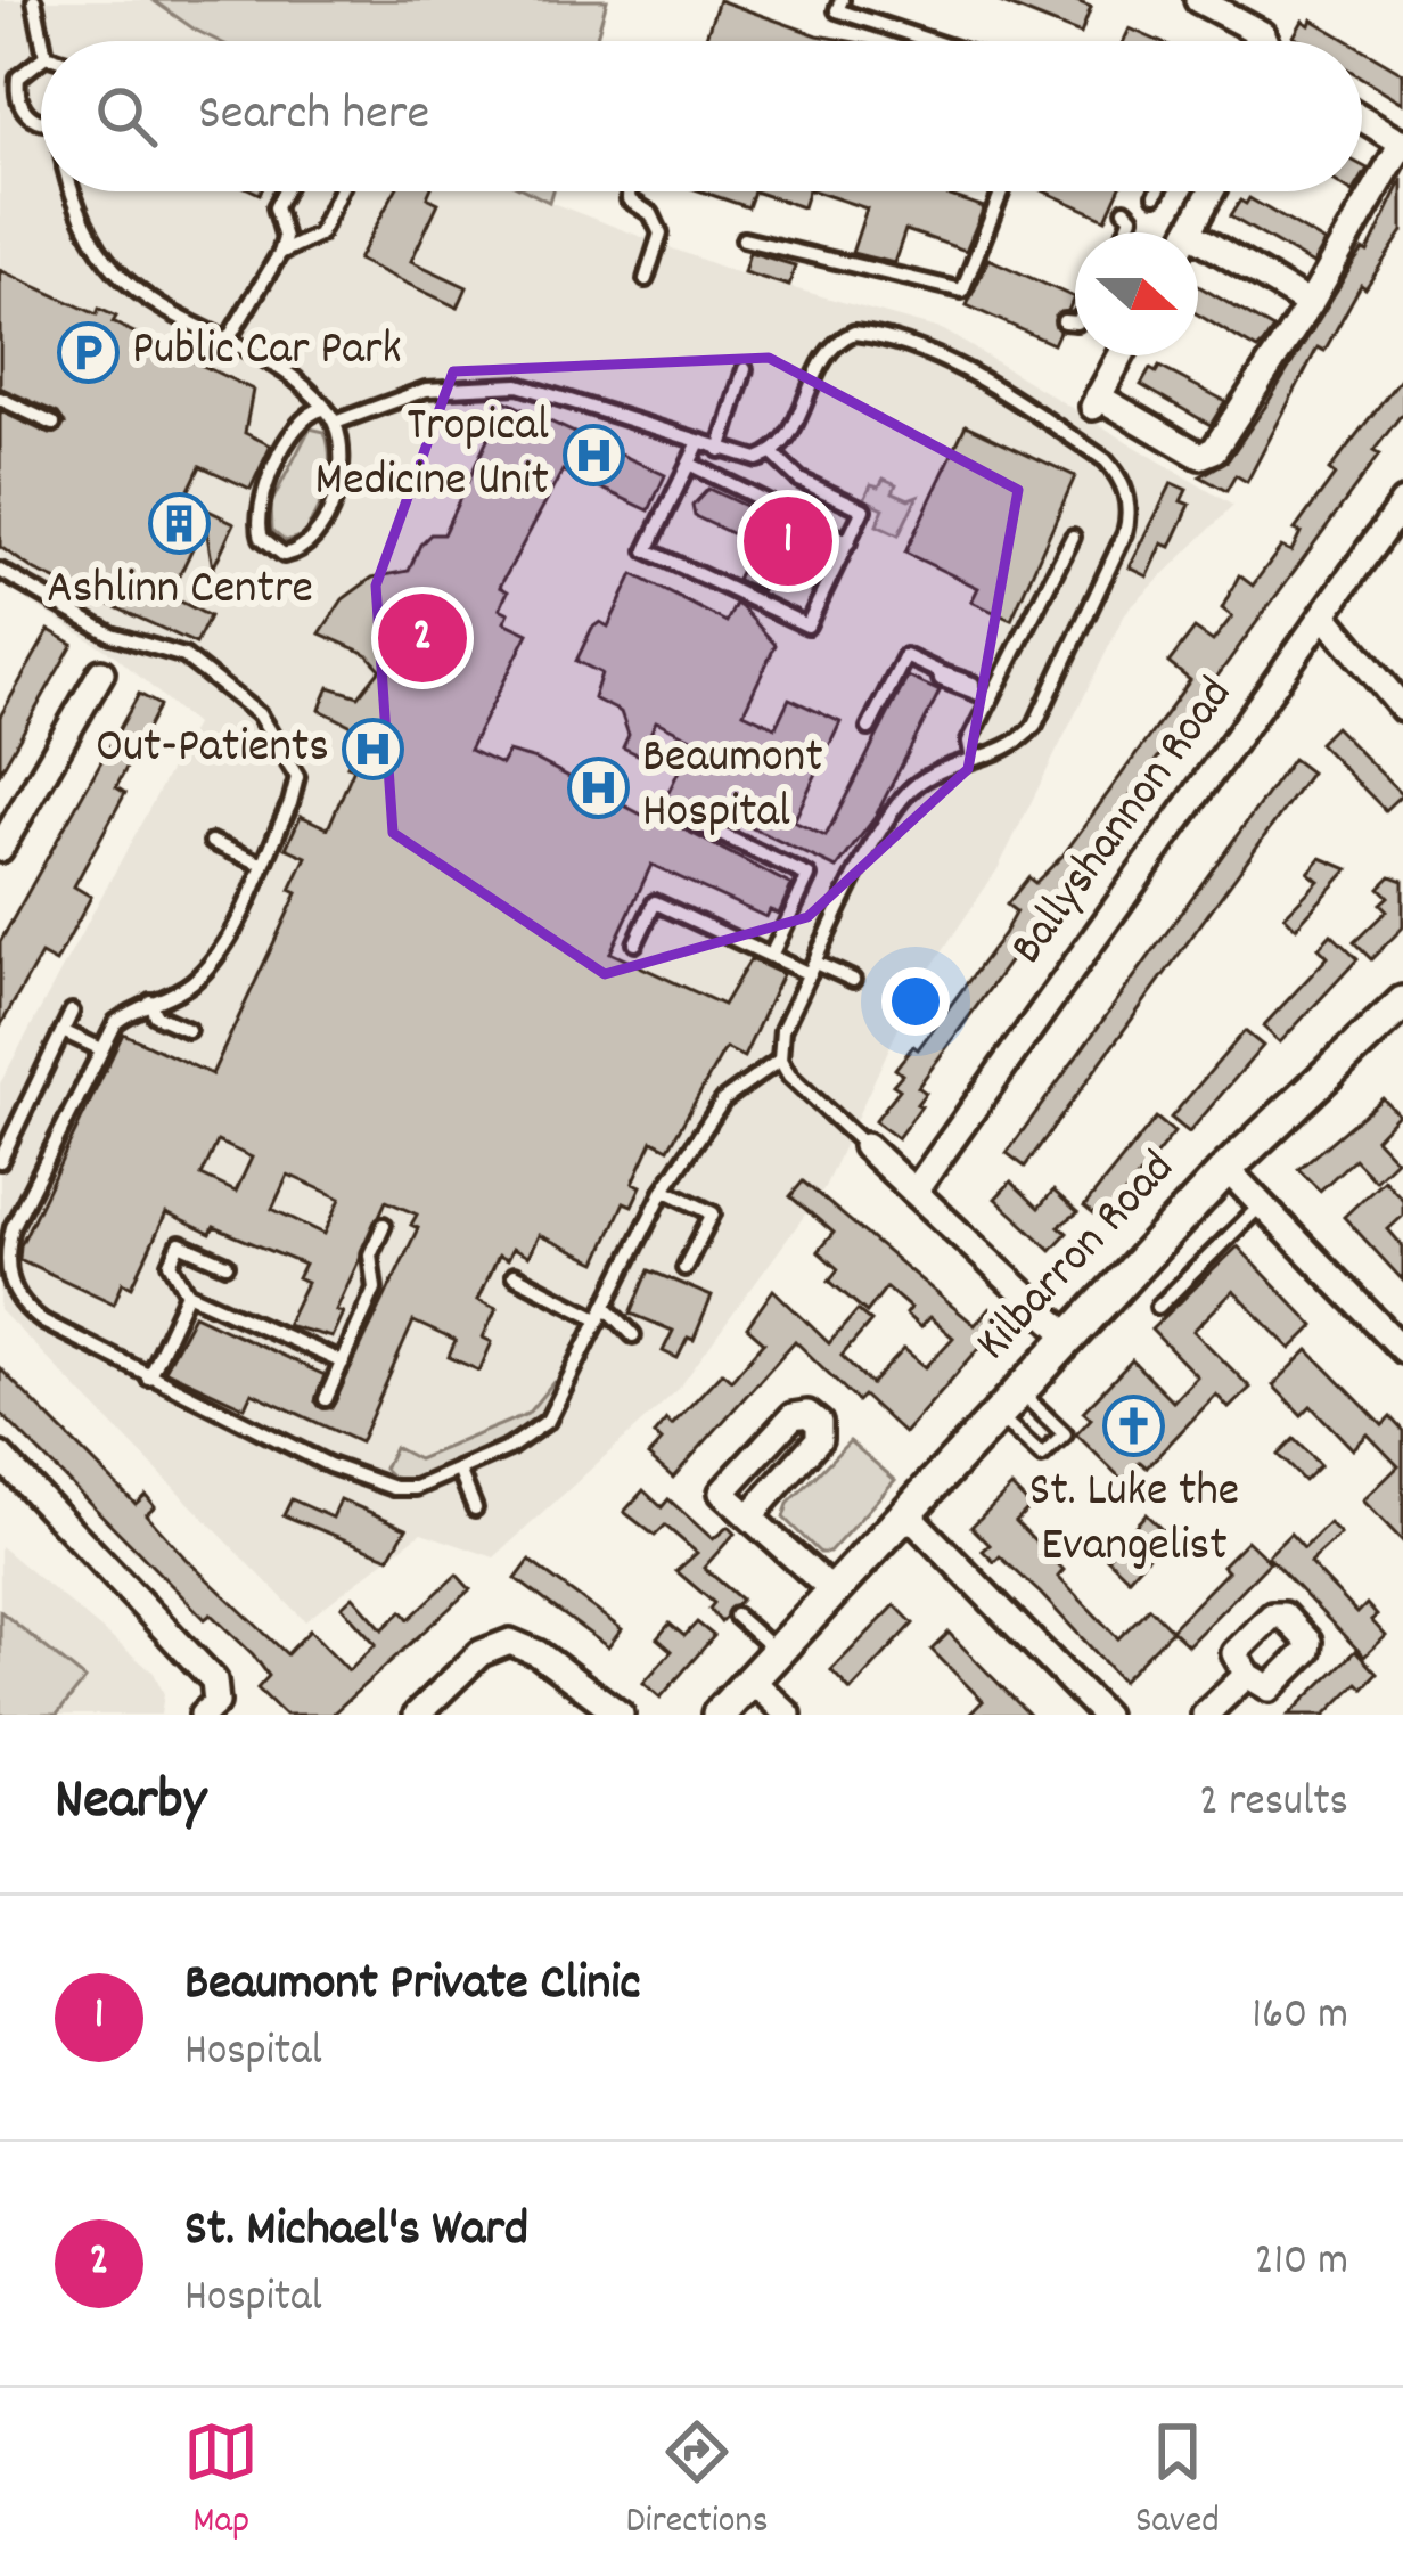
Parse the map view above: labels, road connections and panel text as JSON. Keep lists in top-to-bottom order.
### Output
{
  "streets": {
    "street": ["Ballyshannon Road", "Kilbarron Road"]
  },
  "places": {
    "parking": ["Public Car Park"],
    "hospital": ["Tropical Medicine Unit", "Out-Patients", "Beaumont Hospital"],
    "building": ["Ashlinn Centre"],
    "church": ["St. Luke the Evangelist"]
  },
  "north": "right",
  "page": {
    "search": "Search here",
    "pins": ["1", "2"],
    "heading": ["Nearby", "2 results"],
    "list": [
      {
        "mark": "1",
        "name": "Beaumont Private Clinic",
        "note": "Hospital",
        "value": "160 m"
      },
      {
        "mark": "2",
        "name": "St. Michael's Ward",
        "note": "Hospital",
        "value": "210 m"
      }
    ],
    "nav": ["Map", "Directions", "Saved"]
  }
}
